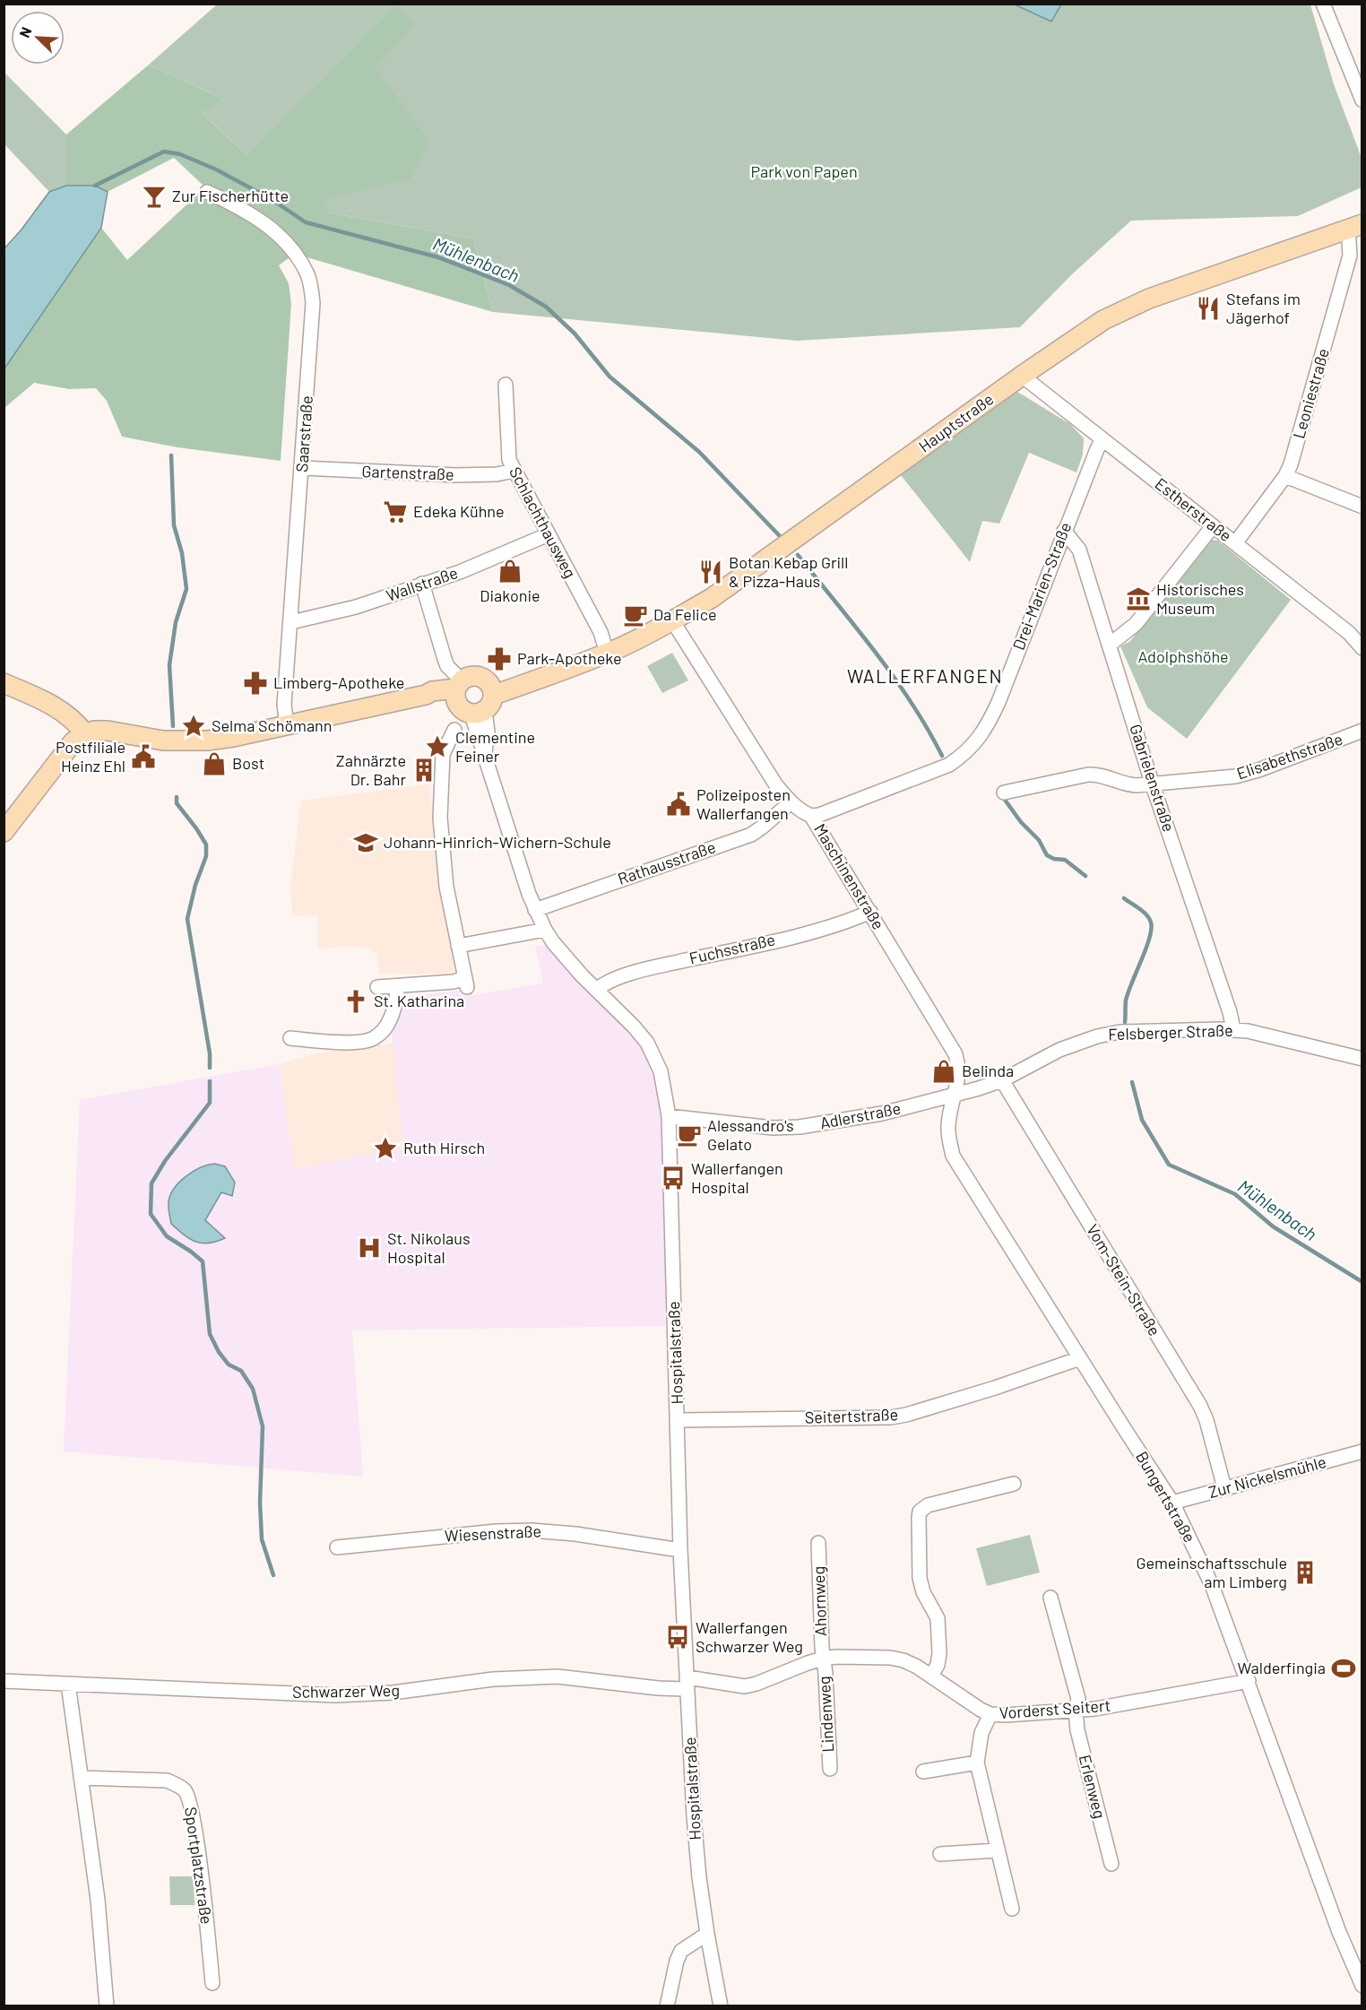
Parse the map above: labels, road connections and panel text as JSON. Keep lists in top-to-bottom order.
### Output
{
  "streets": {
    "main road": ["Hauptstraße"],
    "street": [
      "Leoniestraße",
      "Saarstraße",
      "Gartenstraße",
      "Estherstraße",
      "Schlachthausweg",
      "Wallstraße",
      "Drei-Marien-Straße",
      "Elisabethstraße",
      "Gabrielenstraße",
      "Rathausstraße",
      "Maschinenstraße",
      "Fuchsstraße",
      "Felsberger Straße",
      "Adlerstraße",
      "Vom-Stein-Straße",
      "Hospitalstraße",
      "Seitertstraße",
      "Zur Nickelsmühle",
      "Bungertstraße",
      "Wiesenstraße",
      "Ahornweg",
      "Schwarzer Weg",
      "Vorderst Seitert",
      "Lindenweg",
      "Erlenweg",
      "Sportplatzstraße"
    ]
  },
  "crossings": [
    ["Leoniestraße", "Hauptstraße"],
    ["Leoniestraße", "Estherstraße"],
    ["Hauptstraße", "Estherstraße"],
    ["Hauptstraße", "Schlachthausweg"],
    ["Hauptstraße", "Maschinenstraße"],
    ["Hauptstraße", "Hospitalstraße"],
    ["Saarstraße", "Gartenstraße"],
    ["Saarstraße", "Wallstraße"],
    ["Gartenstraße", "Schlachthausweg"],
    ["Estherstraße", "Drei-Marien-Straße"],
    ["Schlachthausweg", "Wallstraße"],
    ["Drei-Marien-Straße", "Gabrielenstraße"],
    ["Drei-Marien-Straße", "Maschinenstraße"],
    ["Elisabethstraße", "Gabrielenstraße"],
    ["Gabrielenstraße", "Felsberger Straße"],
    ["Rathausstraße", "Maschinenstraße"],
    ["Rathausstraße", "Hospitalstraße"],
    ["Maschinenstraße", "Fuchsstraße"],
    ["Maschinenstraße", "Felsberger Straße"],
    ["Maschinenstraße", "Adlerstraße"],
    ["Maschinenstraße", "Bungertstraße"],
    ["Fuchsstraße", "Hospitalstraße"],
    ["Felsberger Straße", "Adlerstraße"],
    ["Felsberger Straße", "Vom-Stein-Straße"],
    ["Felsberger Straße", "Bungertstraße"],
    ["Adlerstraße", "Hospitalstraße"],
    ["Adlerstraße", "Bungertstraße"],
    ["Vom-Stein-Straße", "Zur Nickelsmühle"],
    ["Hospitalstraße", "Seitertstraße"],
    ["Hospitalstraße", "Wiesenstraße"],
    ["Hospitalstraße", "Schwarzer Weg"],
    ["Hospitalstraße", "Vorderst Seitert"],
    ["Seitertstraße", "Bungertstraße"],
    ["Zur Nickelsmühle", "Bungertstraße"],
    ["Bungertstraße", "Vorderst Seitert"],
    ["Ahornweg", "Vorderst Seitert"],
    ["Ahornweg", "Lindenweg"],
    ["Schwarzer Weg", "Vorderst Seitert"],
    ["Vorderst Seitert", "Lindenweg"],
    ["Vorderst Seitert", "Erlenweg"]
  ],
  "districts": ["WALLERFANGEN"],
  "water": ["Mühlenbach"],
  "parks": ["Park von Papen", "Adolphshöhe"],
  "places": {
    "bar": ["Zur Fischerhütte"],
    "restaurant": ["Stefans im Jägerhof", "Botan Kebap Grill & Pizza-Haus"],
    "supermarket": ["Edeka Kühne"],
    "shop": ["Diakonie", "Bost", "Belinda"],
    "museum": ["Historisches Museum"],
    "cafe": ["Da Felice", "Alessandro's Gelato"],
    "pharmacy": ["Park-Apotheke", "Limberg-Apotheke"],
    "place": ["Selma Schömann", "Clementine Feiner", "Ruth Hirsch"],
    "public building": ["Postfiliale Heinz Ehl", "Polizeiposten Wallerfangen"],
    "building": ["Zahnärzte Dr. Bahr", "Gemeinschaftsschule am Limberg"],
    "school or university": ["Johann-Hinrich-Wichern-Schule"],
    "church": ["St. Katharina"],
    "bus stop": ["Wallerfangen Hospital", "Wallerfangen Schwarzer Weg"],
    "hospital": ["St. Nikolaus Hospital"],
    "sports": ["Walderfingia"]
  },
  "north": "top left"
}
